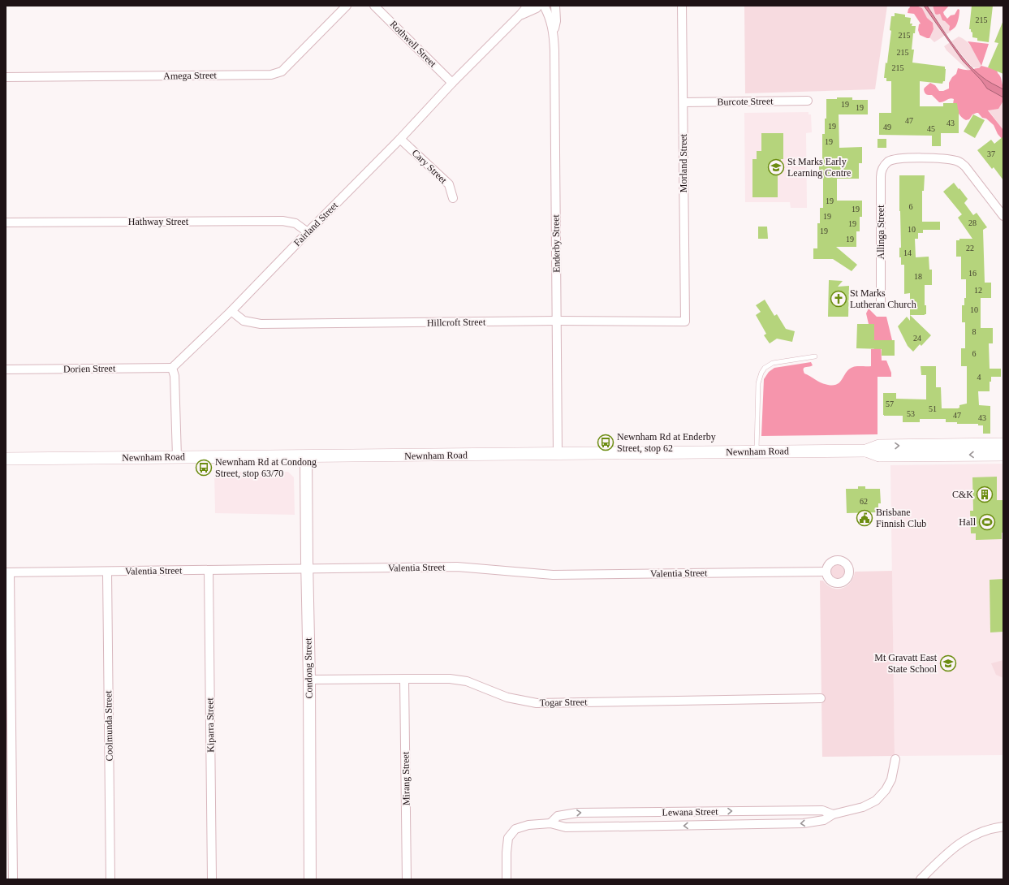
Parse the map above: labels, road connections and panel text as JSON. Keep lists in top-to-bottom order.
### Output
{
  "streets": {
    "main road": ["Newnham Road"],
    "street": [
      "Rothwell Street",
      "Amega Street",
      "Burcote Street",
      "Morland Street",
      "Cary Street",
      "Hathway Street",
      "Fairland Street",
      "Allinga Street",
      "Enderby Street",
      "Hillcroft Street",
      "Dorien Street",
      "Valentia Street",
      "Condong Street",
      "Togar Street",
      "Kiparra Street",
      "Coolmunda Street",
      "Mirang Street",
      "Lewana Street"
    ]
  },
  "crossings": [
    ["Rothwell Street", "Fairland Street"],
    ["Burcote Street", "Morland Street"],
    ["Morland Street", "Hillcroft Street"],
    ["Cary Street", "Fairland Street"],
    ["Hathway Street", "Fairland Street"],
    ["Fairland Street", "Hillcroft Street"],
    ["Fairland Street", "Dorien Street"],
    ["Enderby Street", "Hillcroft Street"],
    ["Enderby Street", "Newnham Road"],
    ["Newnham Road", "Condong Street"],
    ["Valentia Street", "Condong Street"],
    ["Valentia Street", "Kiparra Street"],
    ["Valentia Street", "Coolmunda Street"],
    ["Condong Street", "Togar Street"],
    ["Togar Street", "Mirang Street"]
  ],
  "places": {
    "school or university": ["St Marks Early Learning Centre", "Mt Gravatt East State School"],
    "church": ["St Marks Lutheran Church"],
    "bus stop": ["Newnham Rd at Enderby Street, stop 62", "Newnham Rd at Condong Street, stop 63/70"],
    "building": ["C&K"],
    "public building": ["Brisbane Finnish Club"],
    "sports": ["Hall"]
  },
  "house_numbers": [
    "215",
    "215",
    "215",
    "215",
    "19",
    "19",
    "47",
    "43",
    "19",
    "49",
    "45",
    "19",
    "37",
    "19",
    "6",
    "19",
    "19",
    "28",
    "19",
    "10",
    "19",
    "19",
    "22",
    "14",
    "16",
    "18",
    "12",
    "10",
    "8",
    "24",
    "6",
    "4",
    "57",
    "51",
    "53",
    "47",
    "43",
    "62"
  ]
}
